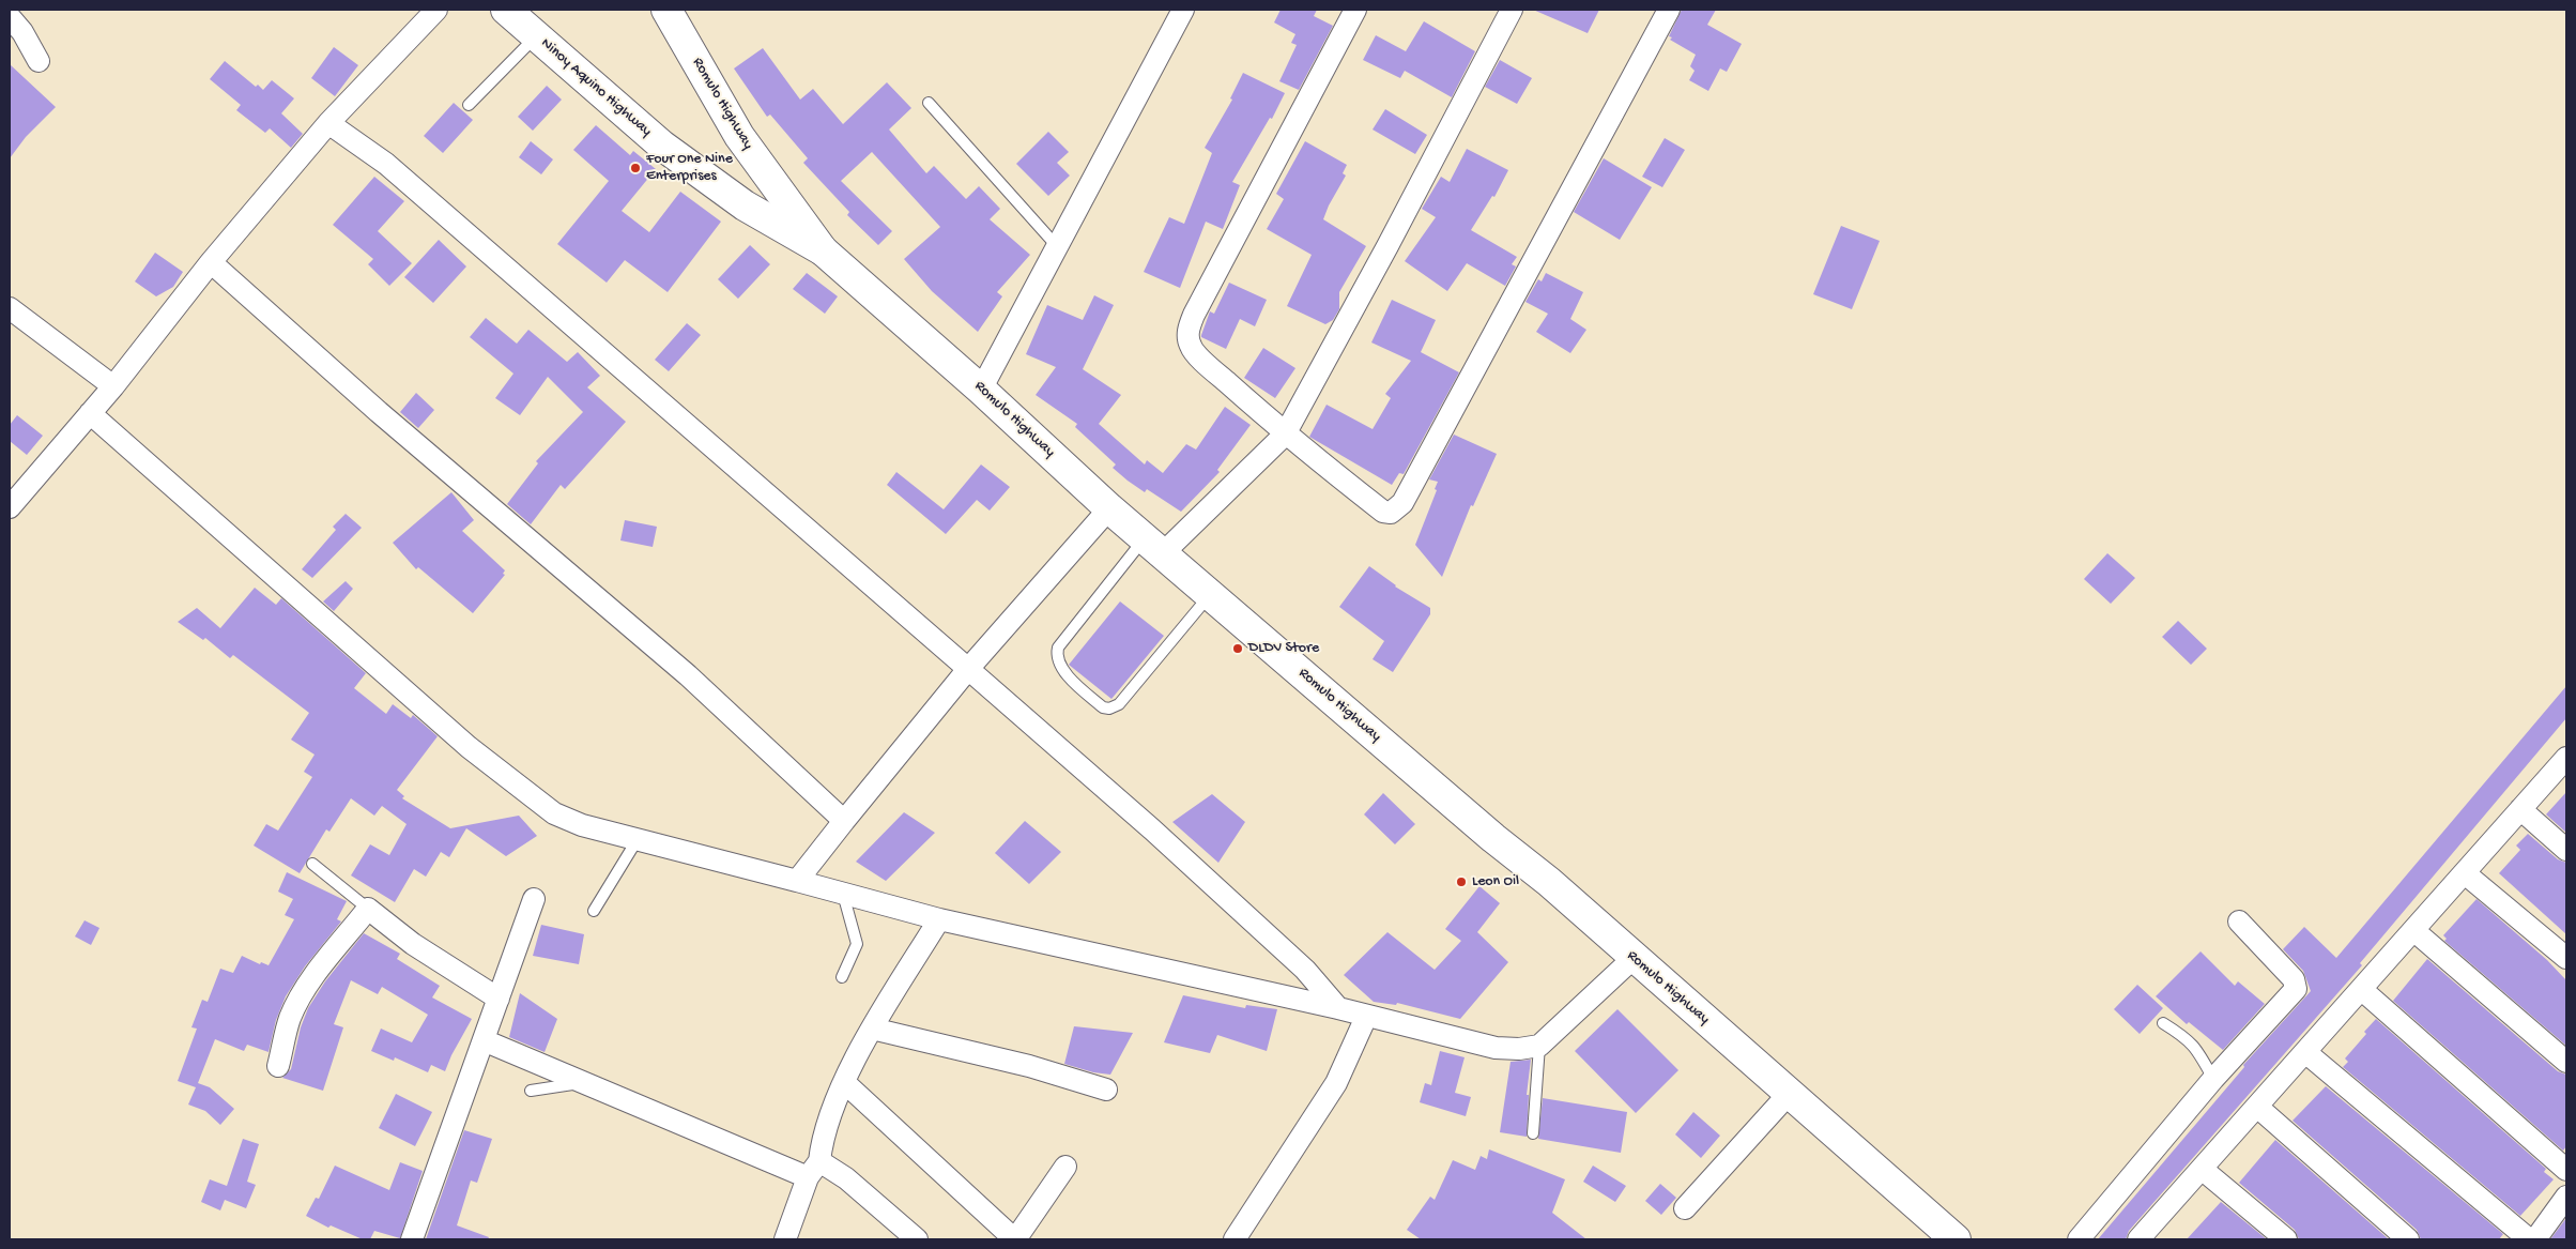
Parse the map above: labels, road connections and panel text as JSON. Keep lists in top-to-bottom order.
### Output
{
  "streets": {
    "main road": ["Ninoy Aquino Highway", "Romulo Highway"]
  },
  "crossings": [
    ["Ninoy Aquino Highway", "Romulo Highway"]
  ],
  "places": ["Four One Nine Enterprises", "DLDV Store", "Leon Oil"]
}
